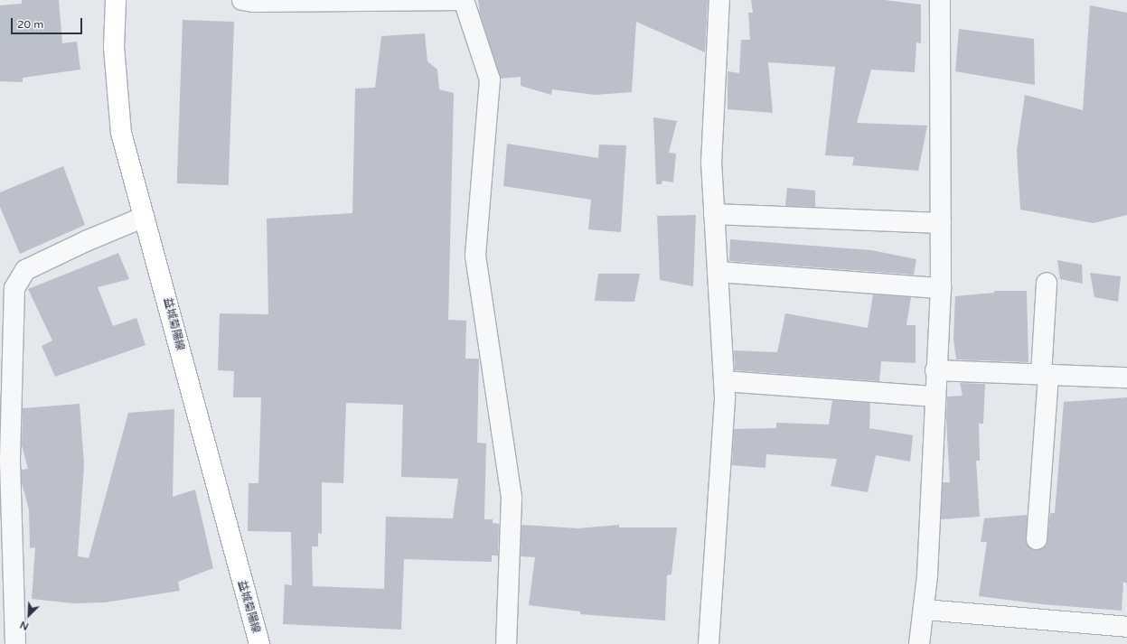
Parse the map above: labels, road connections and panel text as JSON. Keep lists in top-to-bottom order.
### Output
{
  "streets": {
    "main road": ["益城菊陽線"]
  },
  "scale_bar": "20 m",
  "north": "bottom left"
}
